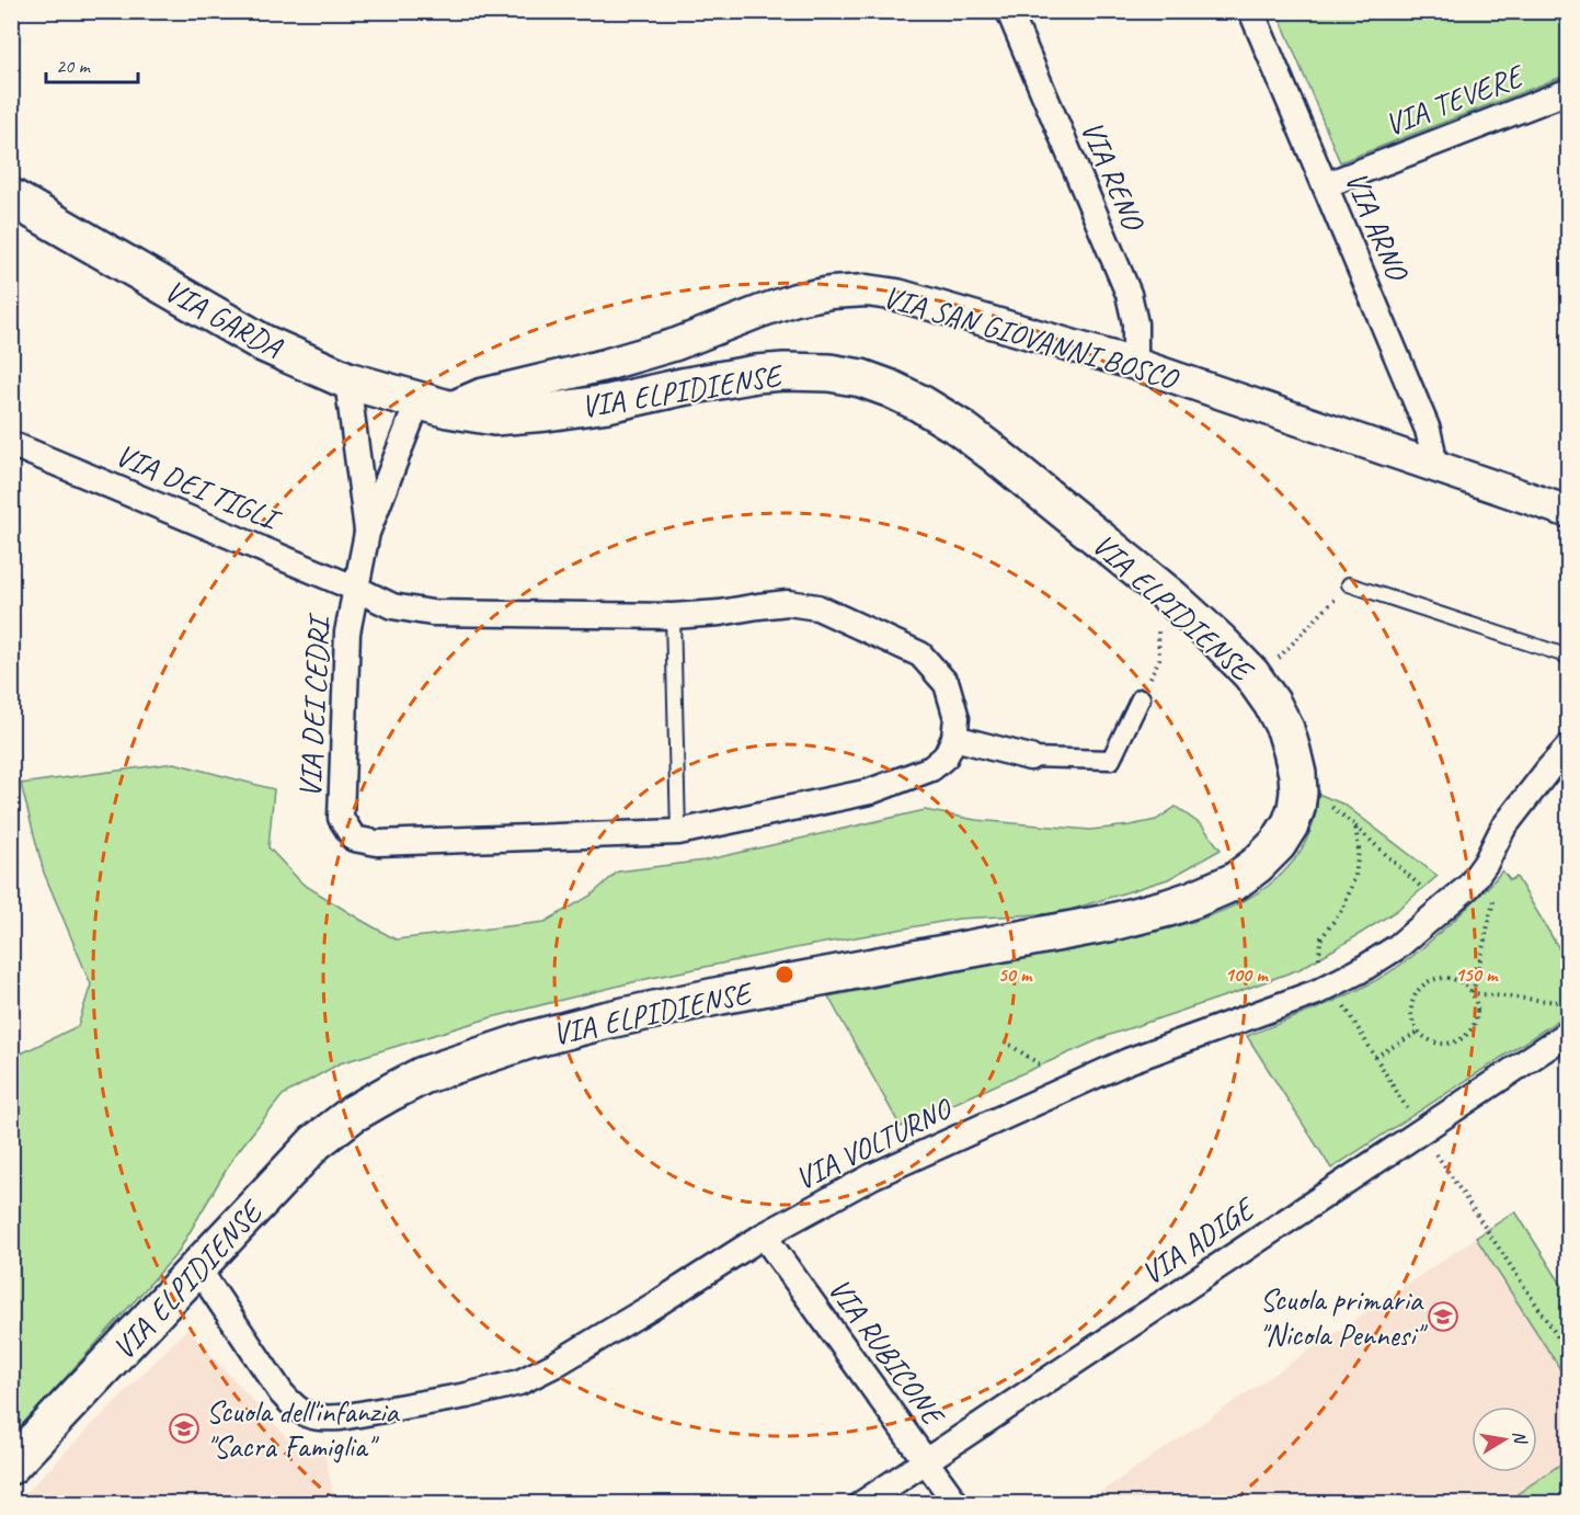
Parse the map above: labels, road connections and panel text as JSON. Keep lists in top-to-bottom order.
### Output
{
  "streets": {
    "main road": ["VIA GARDA", "VIA ELPIDIENSE"],
    "street": [
      "VIA TEVERE",
      "VIA RENO",
      "VIA ARNO",
      "VIA SAN GIOVANNI BOSCO",
      "VIA DEI TIGLI",
      "VIA DEI CEDRI",
      "VIA VOLTURNO",
      "VIA ADIGE",
      "VIA RUBICONE"
    ]
  },
  "crossings": [
    ["VIA TEVERE", "VIA ARNO"],
    ["VIA RENO", "VIA SAN GIOVANNI BOSCO"],
    ["VIA ARNO", "VIA SAN GIOVANNI BOSCO"],
    ["VIA GARDA", "VIA SAN GIOVANNI BOSCO"],
    ["VIA GARDA", "VIA ELPIDIENSE"],
    ["VIA SAN GIOVANNI BOSCO", "VIA ELPIDIENSE"],
    ["VIA ELPIDIENSE", "VIA VOLTURNO"],
    ["VIA DEI TIGLI", "VIA DEI CEDRI"],
    ["VIA VOLTURNO", "VIA RUBICONE"],
    ["VIA ADIGE", "VIA RUBICONE"]
  ],
  "places": {
    "school or university": ["Scuola primaria \"Nicola Pennesi\"", "Scuola dell'infanzia \"Sacra Famiglia\""]
  },
  "scale_bar": "20 m",
  "north": "right",
  "rings": ["50 m", "100 m", "150 m"]
}
